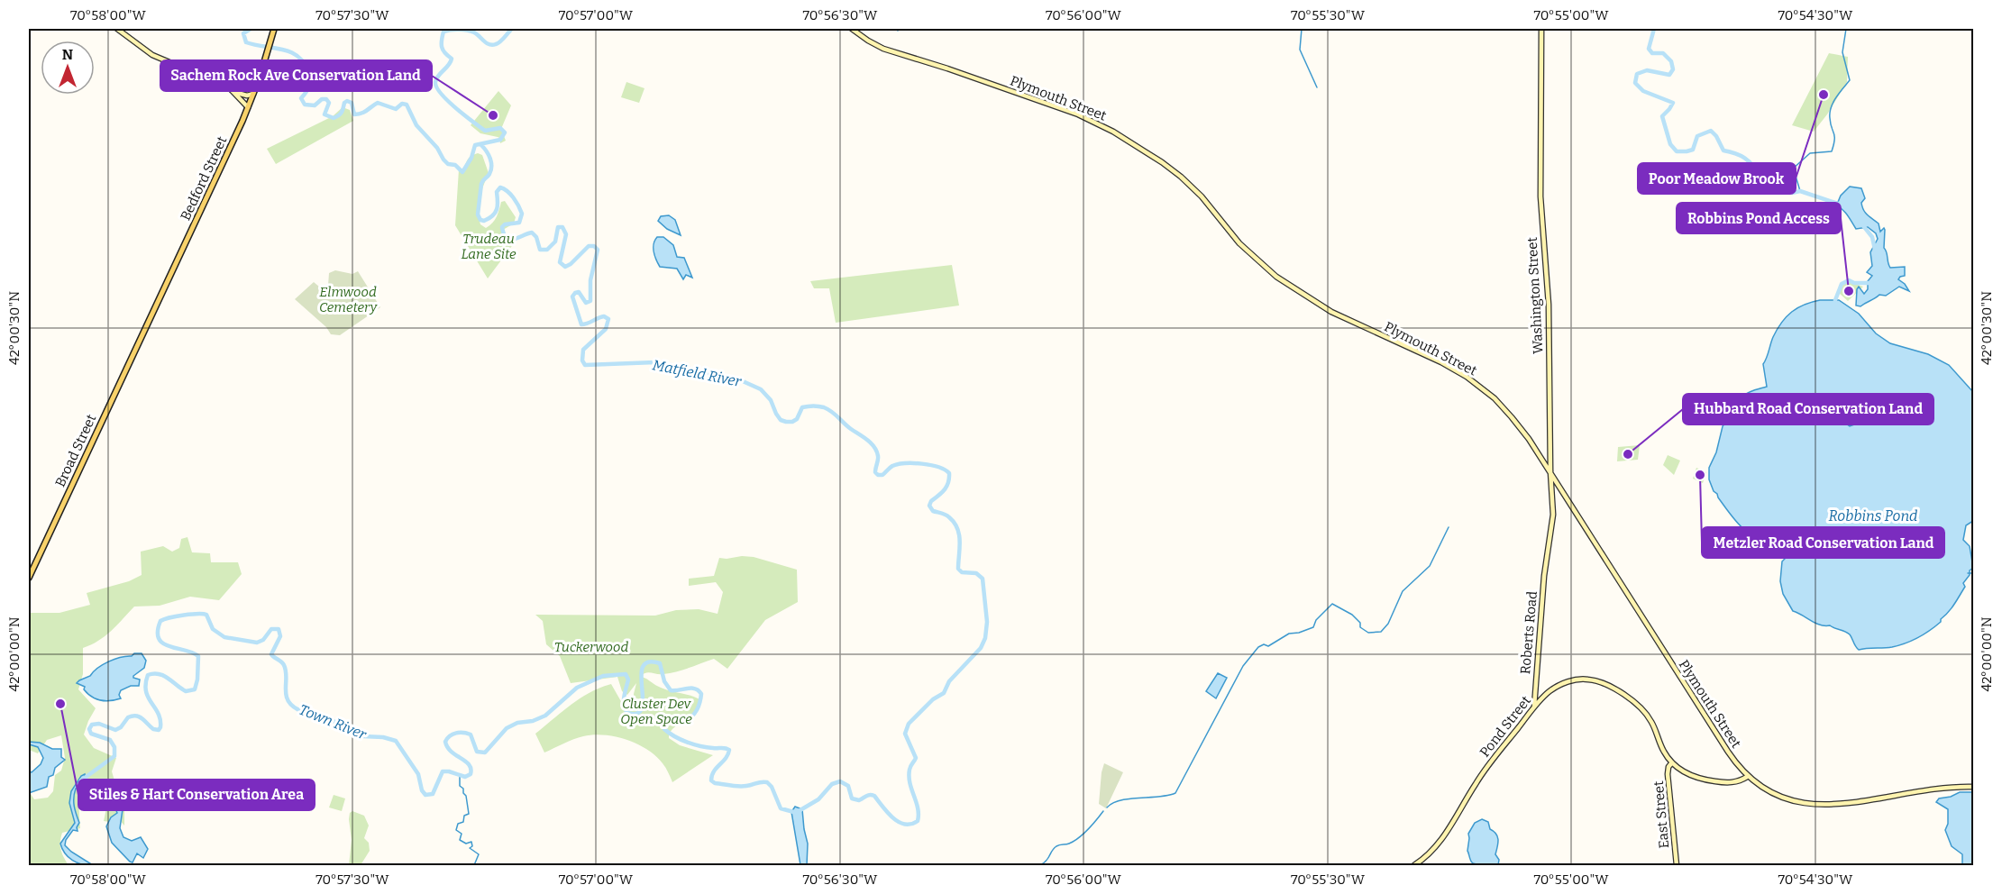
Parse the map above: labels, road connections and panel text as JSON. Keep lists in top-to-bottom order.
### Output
{
  "streets": {
    "main road": [
      "Plymouth Street",
      "Bedford Street",
      "Washington Street",
      "Broad Street",
      "Roberts Road",
      "Pond Street",
      "East Street"
    ]
  },
  "crossings": [
    ["Plymouth Street", "Washington Street"],
    ["Bedford Street", "Broad Street"],
    ["Washington Street", "Roberts Road"],
    ["Roberts Road", "Pond Street"],
    ["Pond Street", "East Street"]
  ],
  "water": ["Matfield River", "Robbins Pond", "Town River"],
  "parks": [
    "Trudeau Lane Site",
    "Elmwood Cemetery",
    "Tuckerwood",
    "Cluster Dev Open Space"
  ],
  "places": [
    "Poor Meadow Brook",
    "Sachem Rock Ave Conservation Land",
    "Robbins Pond Access",
    "Hubbard Road Conservation Land",
    "Metzler Road Conservation Land",
    "Stiles & Hart Conservation Area"
  ],
  "north": "top",
  "coordinates": [
    "70°58'00\"W",
    "70°57'30\"W",
    "70°57'00\"W",
    "70°56'30\"W",
    "70°56'00\"W",
    "70°55'30\"W",
    "70°55'00\"W",
    "70°54'30\"W",
    "42°00'30\"N",
    "42°00'00\"N"
  ]
}
